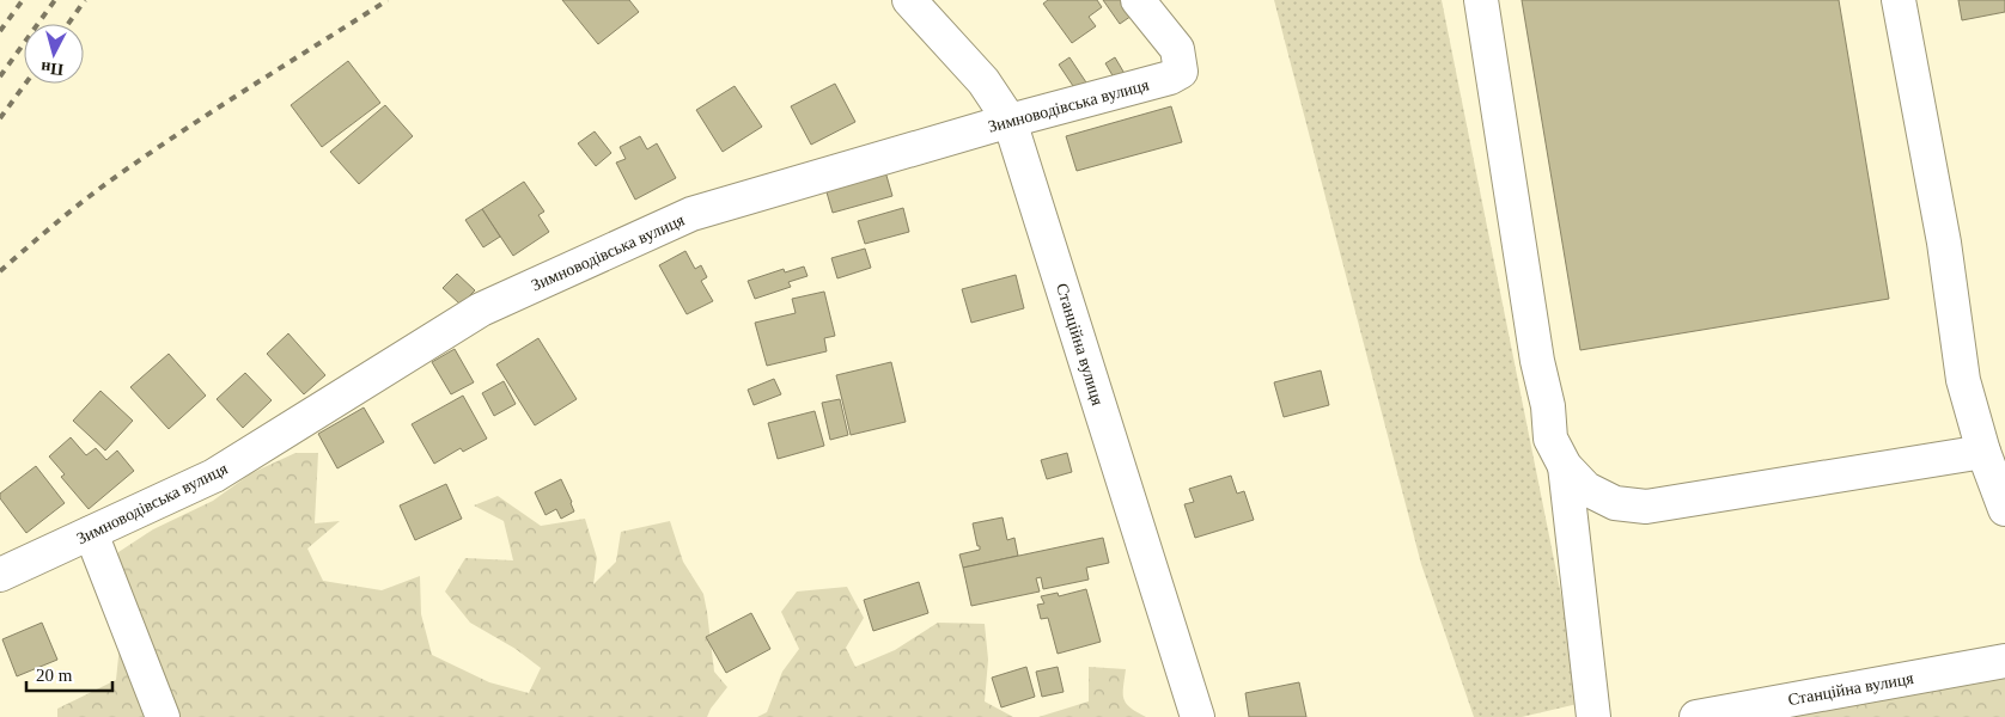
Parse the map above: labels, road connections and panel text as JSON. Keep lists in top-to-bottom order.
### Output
{
  "streets": {
    "street": ["Зимноводівська вулиця", "Станційна вулиця"]
  },
  "crossings": [
    ["Зимноводівська вулиця", "Станційна вулиця"]
  ],
  "scale_bar": "20 m",
  "north": "bottom"
}
